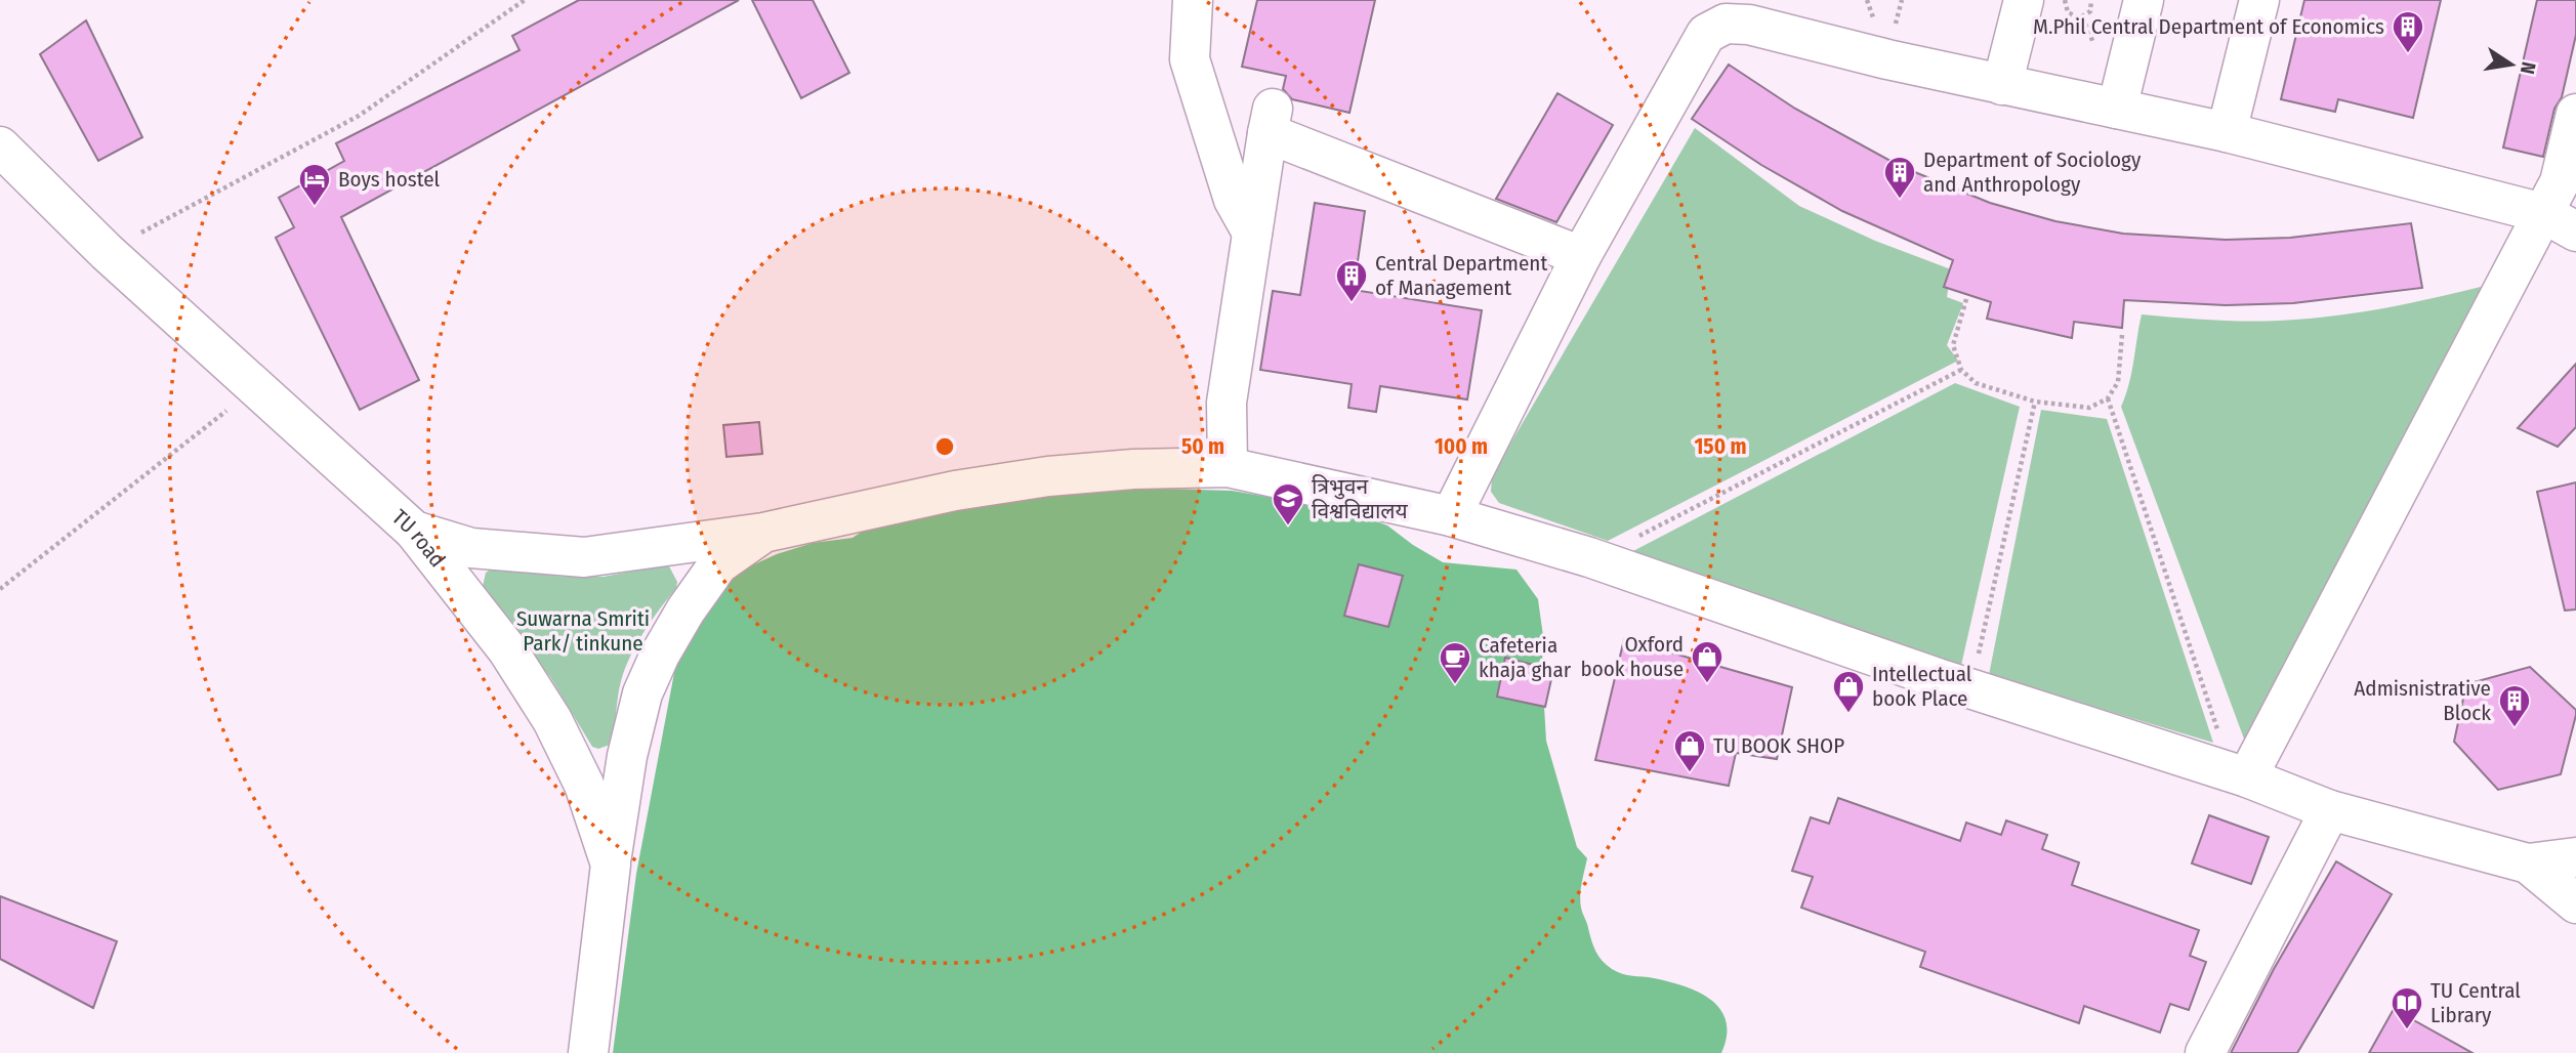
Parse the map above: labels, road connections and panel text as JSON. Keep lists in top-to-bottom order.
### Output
{
  "streets": {
    "street": ["TU road"]
  },
  "parks": ["Suwarna Smriti Park/ tinkune"],
  "places": {
    "building": [
      "M.Phil Central Department of Economics",
      "Department of Sociology and Anthropology",
      "Central Department of Management",
      "Admisnistrative Block"
    ],
    "hotel": ["Boys hostel"],
    "school or university": ["त्रिभुवन विश्वविद्यालय"],
    "shop": ["Oxford book house", "Intellectual book Place", "TU BOOK SHOP"],
    "cafe": ["Cafeteria khaja ghar"],
    "library": ["TU Central Library"]
  },
  "north": "right",
  "rings": ["50 m", "100 m", "150 m"]
}
